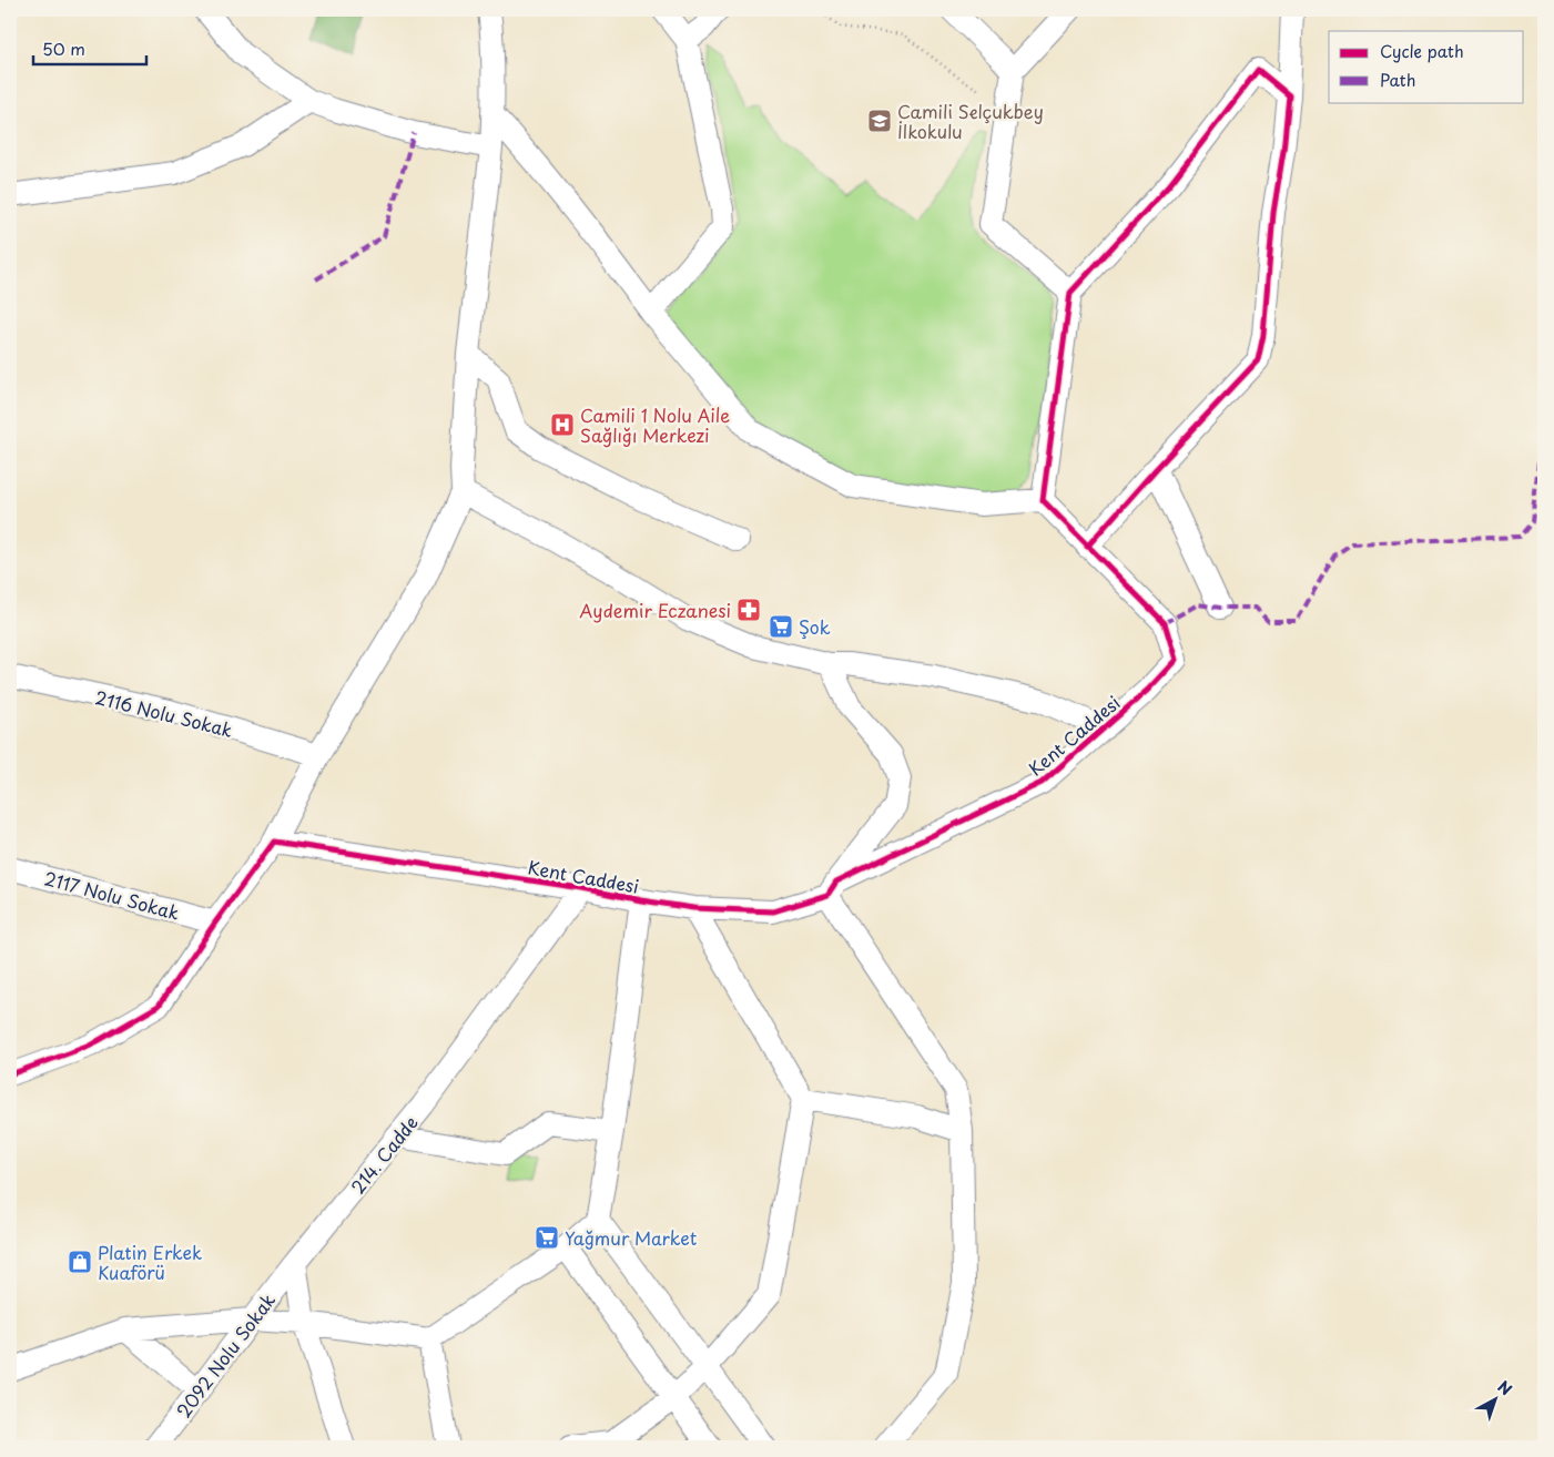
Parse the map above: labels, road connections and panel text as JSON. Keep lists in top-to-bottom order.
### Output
{
  "streets": {
    "street": [
      "2116 Nolu Sokak",
      "Kent Caddesi",
      "2117 Nolu Sokak",
      "214. Cadde",
      "2092 Nolu Sokak"
    ]
  },
  "crossings": [
    ["Kent Caddesi", "214. Cadde"],
    ["214. Cadde", "2092 Nolu Sokak"]
  ],
  "places": {
    "school or university": ["Camili Selçukbey İlkokulu"],
    "hospital": ["Camili 1 Nolu Aile Sağlığı Merkezi"],
    "pharmacy": ["Aydemir Eczanesi"],
    "supermarket": ["Şok", "Yağmur Market"],
    "shop": ["Platin Erkek Kuaförü"]
  },
  "legend": ["Cycle path", "Path"],
  "scale_bar": "50 m",
  "north": "top right"
}
